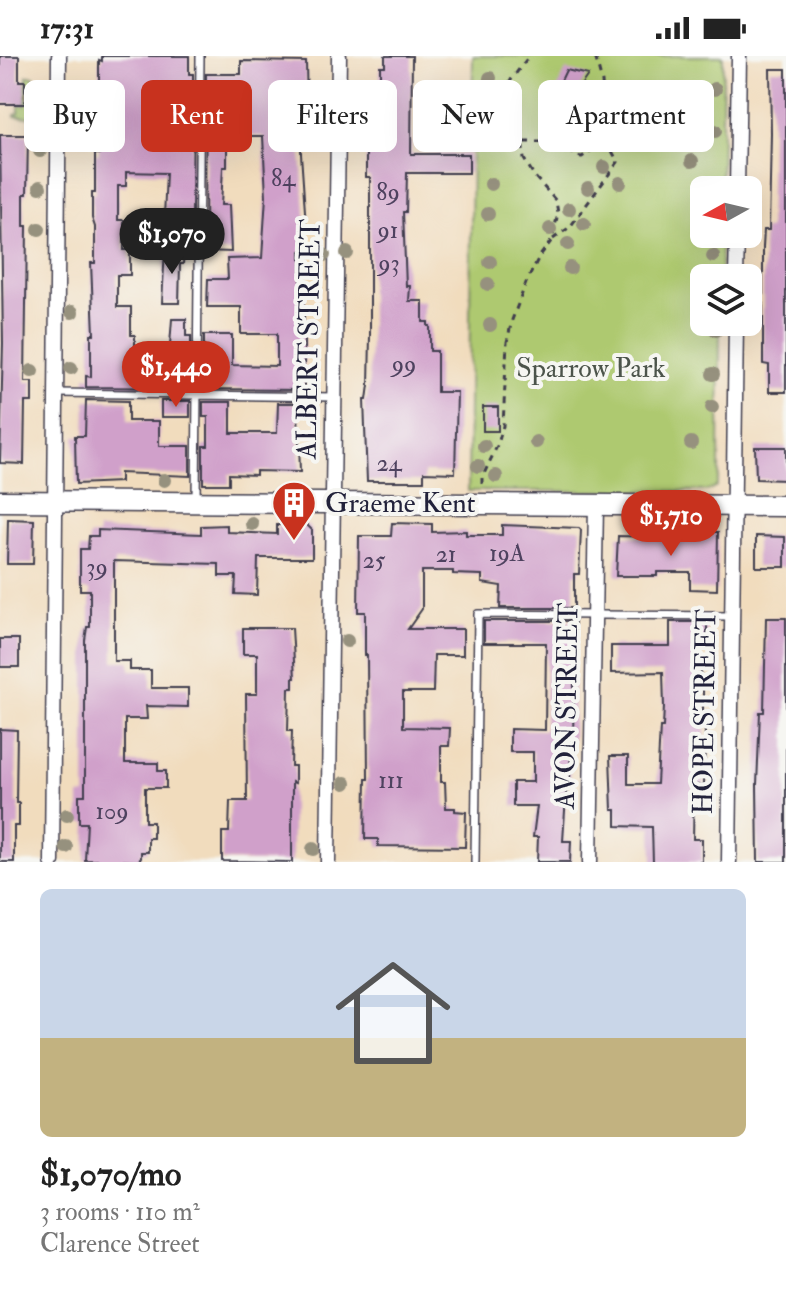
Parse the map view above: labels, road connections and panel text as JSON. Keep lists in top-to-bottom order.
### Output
{
  "streets": {
    "street": ["ALBERT STREET", "AVON STREET", "HOPE STREET"]
  },
  "parks": ["Sparrow Park"],
  "places": {
    "building": ["Graeme Kent"]
  },
  "house_numbers": [
    "84",
    "89",
    "91",
    "93",
    "99",
    "24",
    "19A",
    "21",
    "25",
    "39",
    "111",
    "109"
  ],
  "north": "left",
  "page": {
    "status": "17:31",
    "chip": [
      "Buy",
      "Rent",
      "Filters",
      "New",
      "Apartment"
    ],
    "price": ["$1,070", "$1,440", "$1,710"],
    "list": [
      {
        "name": "$1,070/mo",
        "note": "3 rooms · 110 m² · Clarence Street"
      }
    ]
  }
}
